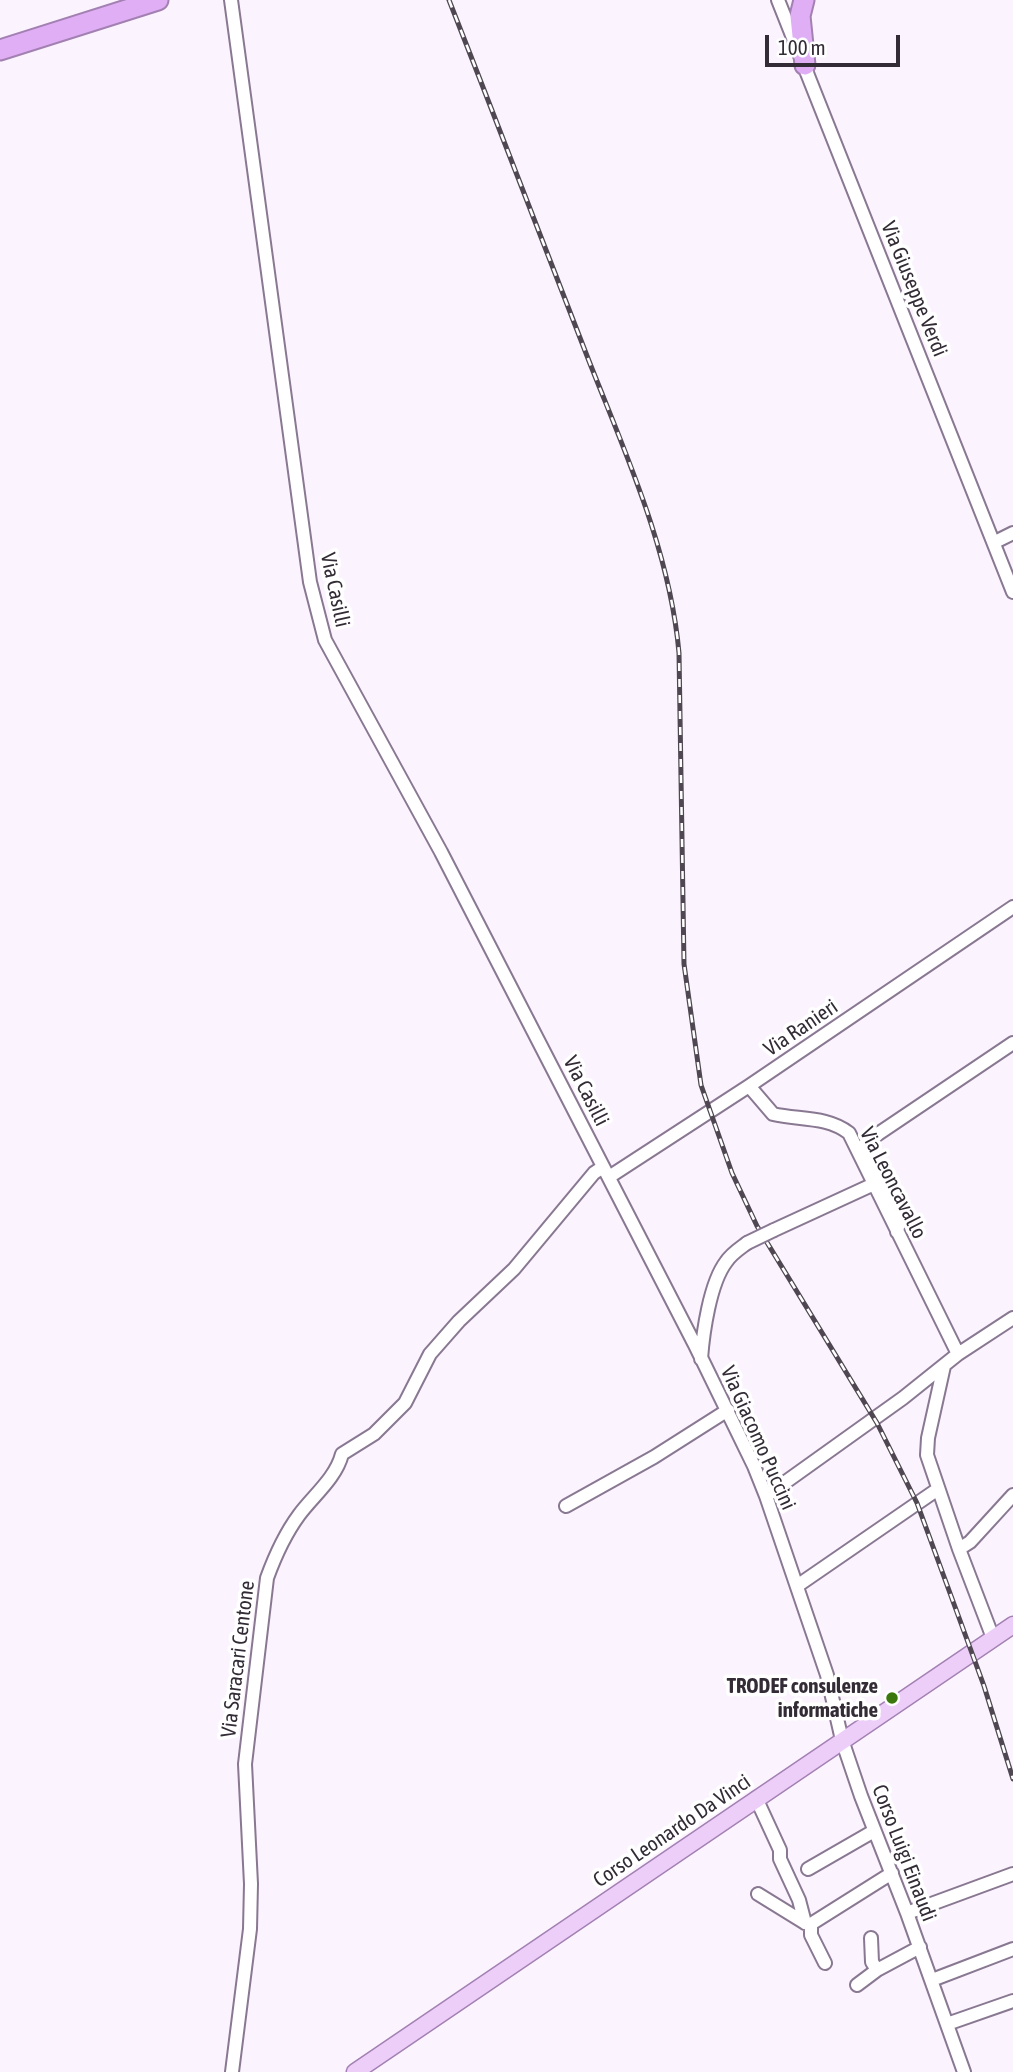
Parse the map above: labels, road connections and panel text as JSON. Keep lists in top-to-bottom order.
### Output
{
  "streets": {
    "main road": ["Corso Leonardo Da Vinci"],
    "street": [
      "Via Giuseppe Verdi",
      "Via Casilli",
      "Via Ranieri",
      "Via Leoncavallo",
      "Via Giacomo Puccini",
      "Via Saracari Centone",
      "Corso Luigi Einaudi"
    ]
  },
  "crossings": [
    ["Via Casilli", "Via Ranieri"],
    ["Via Casilli", "Via Giacomo Puccini"],
    ["Via Casilli", "Via Saracari Centone"],
    ["Via Ranieri", "Via Leoncavallo"],
    ["Via Ranieri", "Via Giacomo Puccini"],
    ["Via Ranieri", "Via Saracari Centone"],
    ["Via Giacomo Puccini", "Via Saracari Centone"],
    ["Via Giacomo Puccini", "Corso Leonardo Da Vinci"],
    ["Via Giacomo Puccini", "Corso Luigi Einaudi"],
    ["Corso Leonardo Da Vinci", "Corso Luigi Einaudi"]
  ],
  "places": ["TRODEF consulenze informatiche"],
  "scale_bar": "100 m"
}
